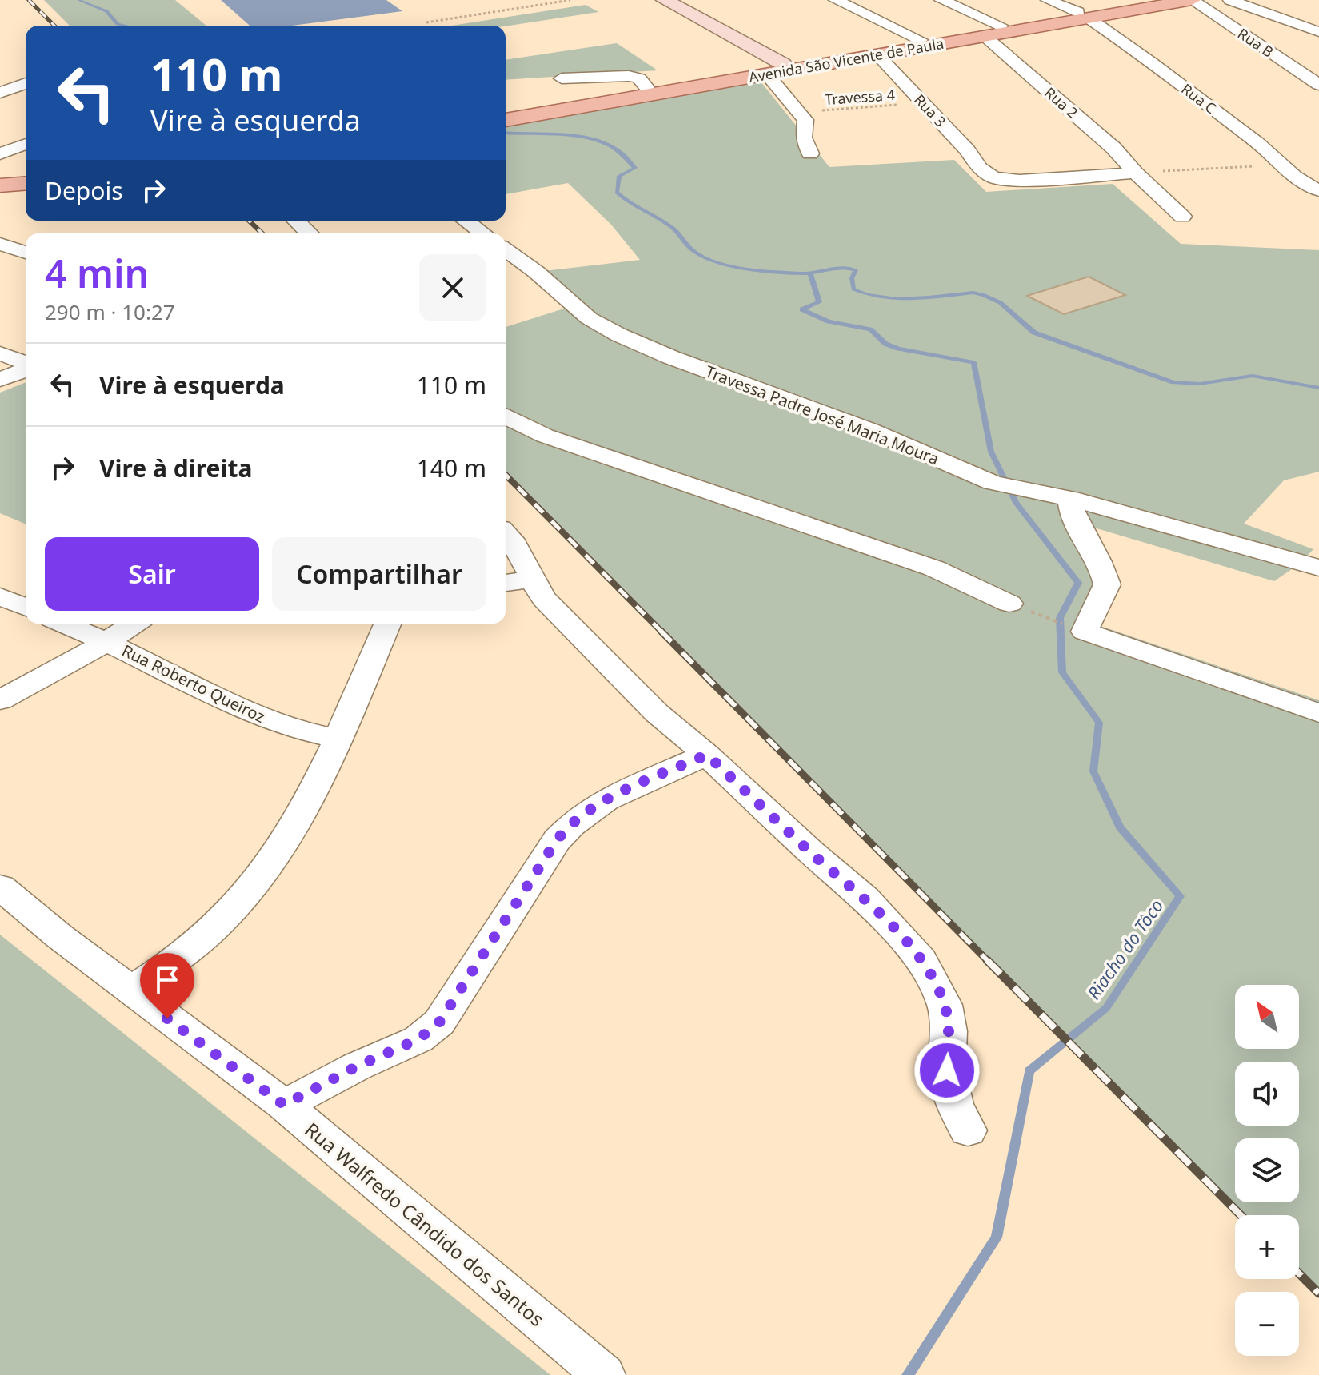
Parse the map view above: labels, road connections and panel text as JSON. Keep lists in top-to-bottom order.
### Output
{
  "streets": {
    "main road": ["Avenida São Vicente de Paula"],
    "street": [
      "Rua B",
      "Rua C",
      "Rua 2",
      "Rua 3",
      "Travessa Padre José Maria Moura",
      "Rua Roberto Queiroz",
      "Rua Walfredo Cândido dos Santos"
    ],
    "path": ["Travessa 4"]
  },
  "crossings": [
    ["Rua B", "Avenida São Vicente de Paula"],
    ["Avenida São Vicente de Paula", "Rua C"],
    ["Avenida São Vicente de Paula", "Rua 2"],
    ["Avenida São Vicente de Paula", "Rua 3"],
    ["Travessa 4", "Rua 3"],
    ["Rua 2", "Rua 3"]
  ],
  "water": ["Riacho do Tôco"],
  "north": "top left",
  "page": {
    "turn": ["110 m", "Vire à esquerda"],
    "then": "Depois",
    "heading": ["4 min", "290 m · 10:27"],
    "list": [
      {
        "name": "Vire à esquerda",
        "value": "110 m"
      },
      {
        "name": "Vire à direita",
        "value": "140 m"
      }
    ],
    "buttons": ["Sair", "Compartilhar"],
    "map_buttons": ["+", "−"]
  }
}
